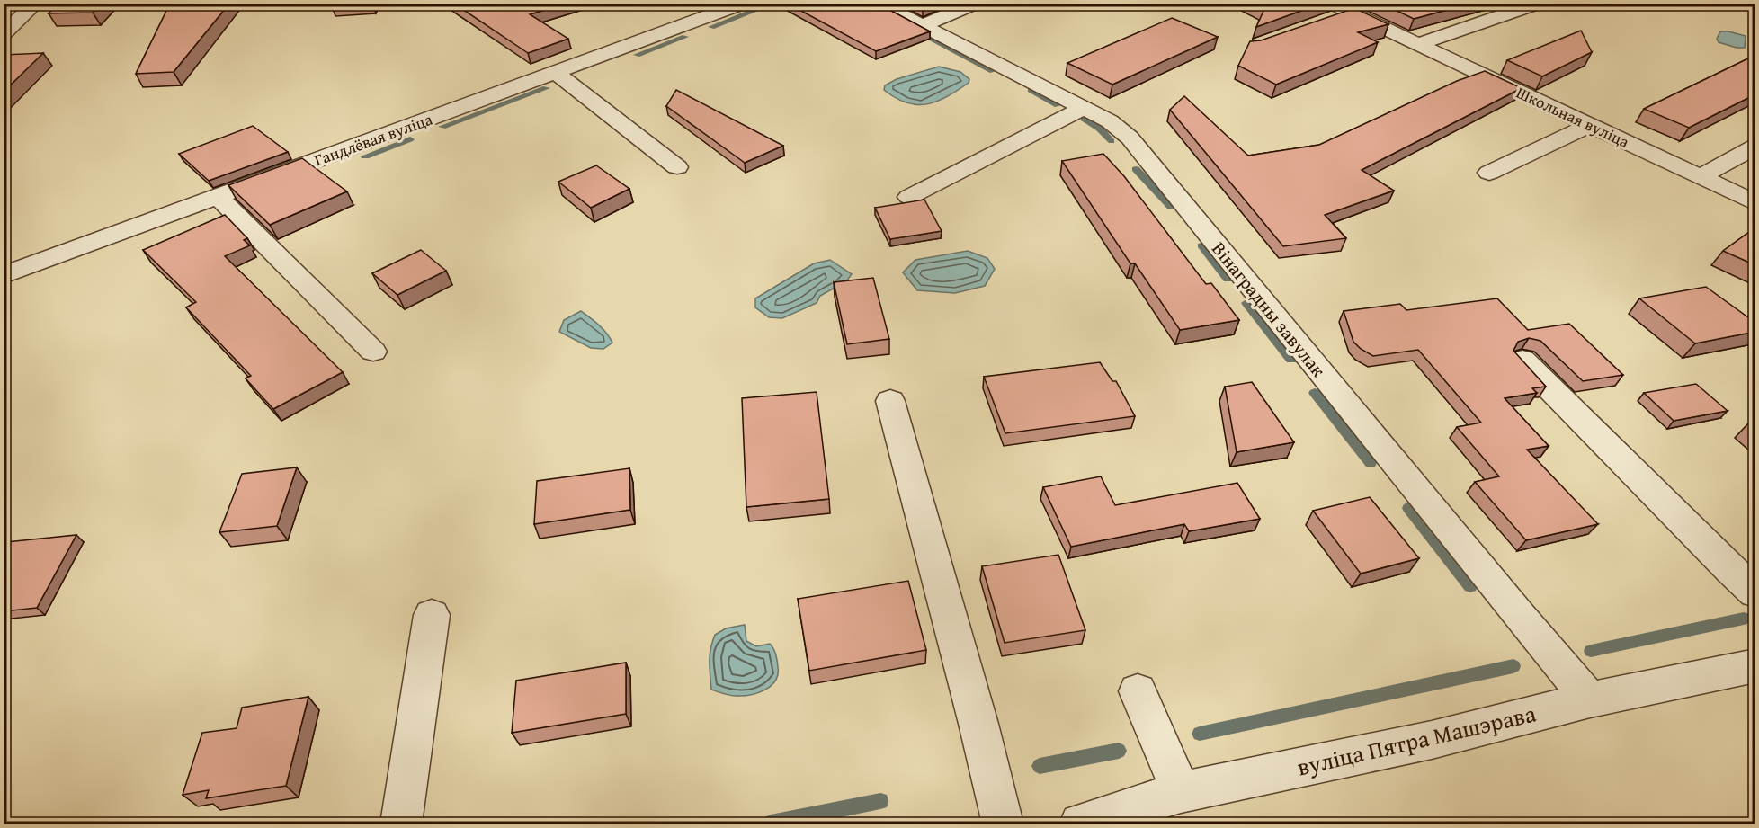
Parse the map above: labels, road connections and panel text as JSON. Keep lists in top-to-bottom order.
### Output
{
  "streets": {
    "street": [
      "Школьная вуліца",
      "Гандлёвая вуліца",
      "Вінаградны завулак",
      "вуліца Пятра Машэрава"
    ]
  },
  "crossings": [
    ["Вінаградны завулак", "вуліца Пятра Машэрава"]
  ]
}
